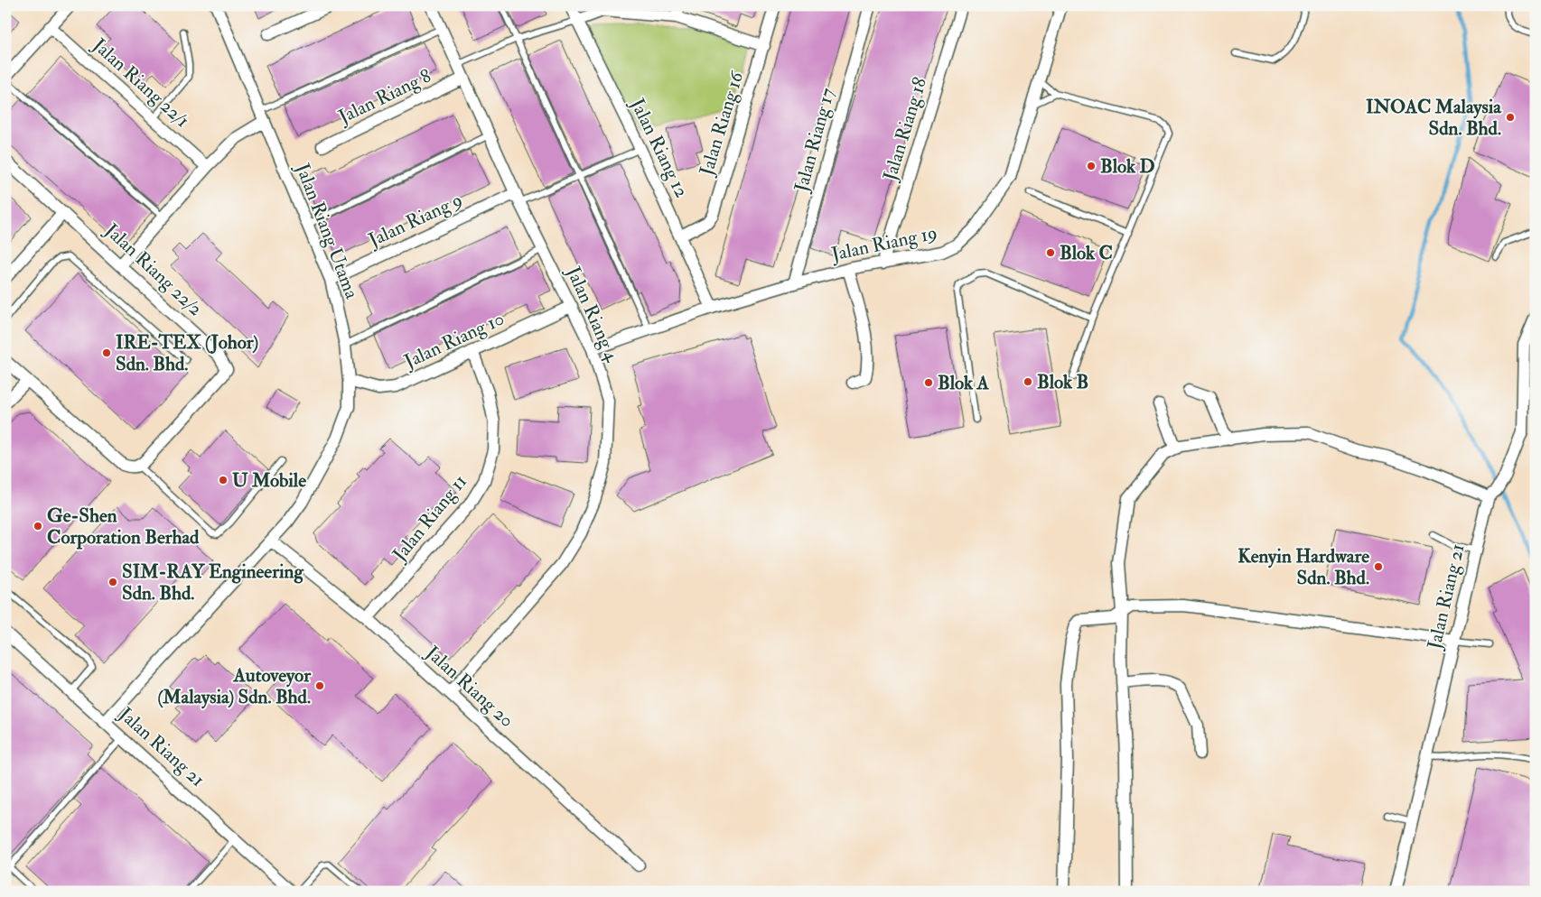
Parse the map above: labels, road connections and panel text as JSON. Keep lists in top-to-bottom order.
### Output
{
  "streets": {
    "street": [
      "Jalan Riang 22/1",
      "Jalan Riang 8",
      "Jalan Riang 16",
      "Jalan Riang 18",
      "Jalan Riang 17",
      "Jalan Riang 12",
      "Jalan Riang 9",
      "Jalan Riang Utama",
      "Jalan Riang 19",
      "Jalan Riang 22/2",
      "Jalan Riang 4",
      "Jalan Riang 10",
      "Jalan Riang 11",
      "Jalan Riang 21",
      "Jalan Riang 20"
    ]
  },
  "crossings": [
    ["Jalan Riang 8", "Jalan Riang 4"],
    ["Jalan Riang 16", "Jalan Riang 12"],
    ["Jalan Riang 18", "Jalan Riang 19"],
    ["Jalan Riang 17", "Jalan Riang 19"],
    ["Jalan Riang 12", "Jalan Riang 19"],
    ["Jalan Riang 9", "Jalan Riang Utama"],
    ["Jalan Riang 9", "Jalan Riang 4"],
    ["Jalan Riang Utama", "Jalan Riang 10"],
    ["Jalan Riang Utama", "Jalan Riang 21"],
    ["Jalan Riang Utama", "Jalan Riang 20"],
    ["Jalan Riang 19", "Jalan Riang 4"],
    ["Jalan Riang 4", "Jalan Riang 10"],
    ["Jalan Riang 4", "Jalan Riang 20"],
    ["Jalan Riang 10", "Jalan Riang 11"],
    ["Jalan Riang 11", "Jalan Riang 20"]
  ],
  "places": [
    "INOAC Malaysia Sdn. Bhd.",
    "Blok D",
    "Blok C",
    "IRE-TEX (Johor) Sdn. Bhd.",
    "Blok B",
    "Blok A",
    "U Mobile",
    "Ge-Shen Corporation Berhad",
    "Kenyin Hardware Sdn. Bhd.",
    "SIM-RAY Engineering Sdn. Bhd.",
    "Autoveyor (Malaysia) Sdn. Bhd."
  ]
}
